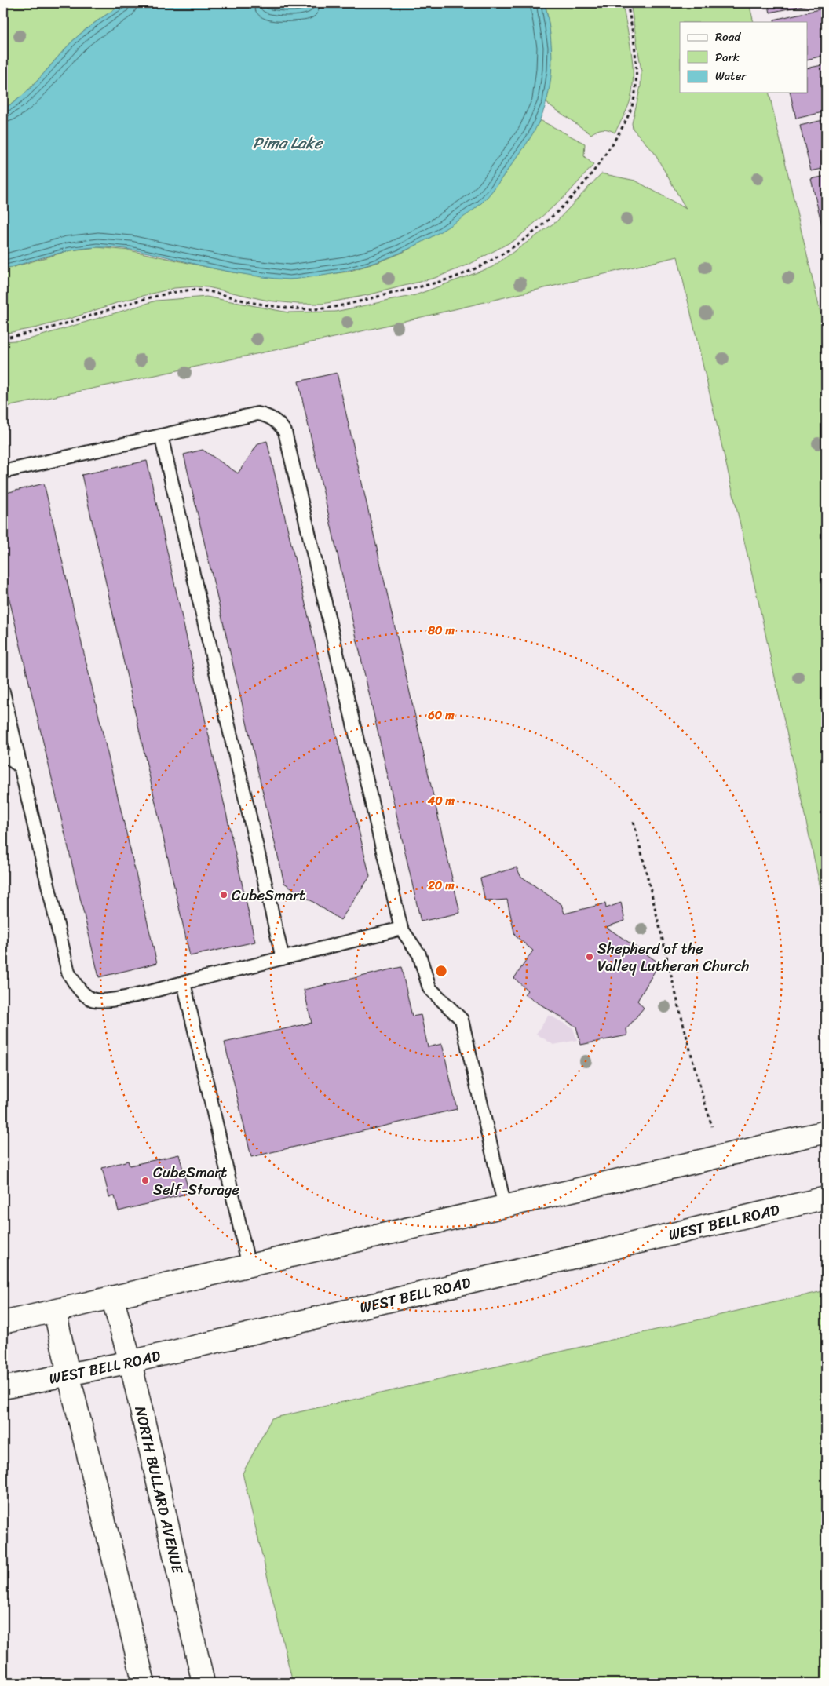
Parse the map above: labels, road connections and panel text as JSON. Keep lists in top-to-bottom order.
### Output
{
  "streets": {
    "main road": ["WEST BELL ROAD", "NORTH BULLARD AVENUE"]
  },
  "crossings": [
    ["WEST BELL ROAD", "NORTH BULLARD AVENUE"]
  ],
  "water": ["Pima Lake"],
  "places": ["CubeSmart", "Shepherd of the Valley Lutheran Church", "CubeSmart Self-Storage"],
  "legend": ["Road", "Park", "Water"],
  "rings": [
    "80 m",
    "60 m",
    "40 m",
    "20 m"
  ]
}
